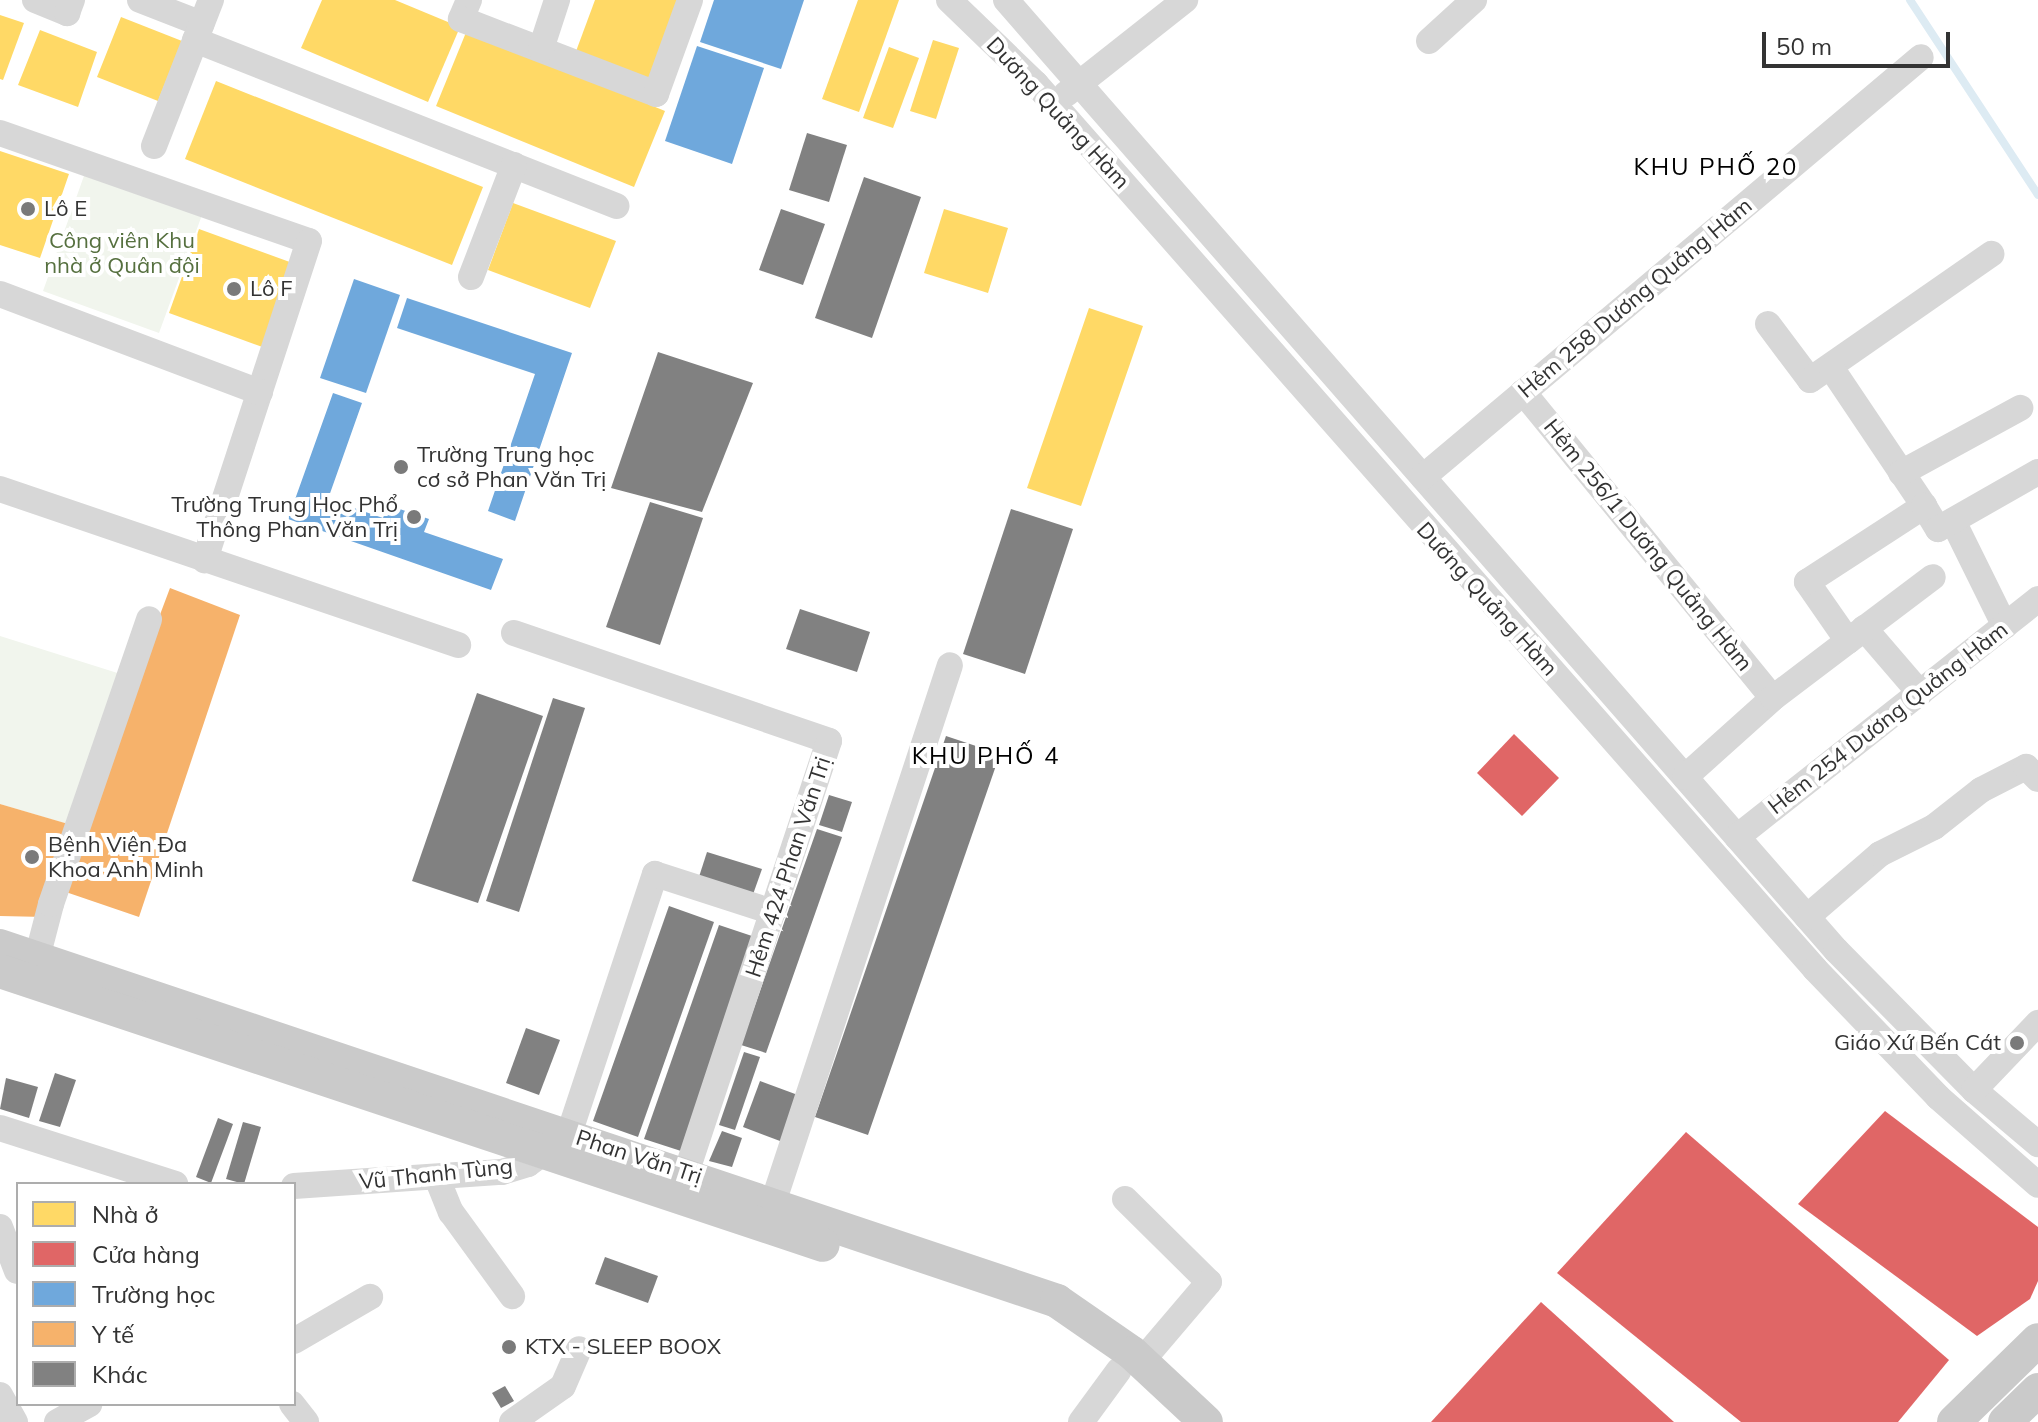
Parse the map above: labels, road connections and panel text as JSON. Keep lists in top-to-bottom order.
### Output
{
  "streets": {
    "main road": ["Phan Văn Trị"],
    "street": [
      "Dương Quảng Hàm",
      "Hẻm 258 Dương Quảng Hàm",
      "Hẻm 256/1 Dương Quảng Hàm",
      "Hẻm 254 Dương Quảng Hàm",
      "Hẻm 424 Phan Văn Trị",
      "Vũ Thanh Tùng"
    ]
  },
  "crossings": [
    ["Dương Quảng Hàm", "Hẻm 258 Dương Quảng Hàm"],
    ["Dương Quảng Hàm", "Hẻm 254 Dương Quảng Hàm"],
    ["Hẻm 258 Dương Quảng Hàm", "Hẻm 256/1 Dương Quảng Hàm"],
    ["Hẻm 424 Phan Văn Trị", "Phan Văn Trị"],
    ["Phan Văn Trị", "Vũ Thanh Tùng"]
  ],
  "districts": ["KHU PHỐ 20", "KHU PHỐ 4"],
  "parks": ["Công viên Khu nhà ở Quân đội"],
  "places": [
    "Lô E",
    "Lô F",
    "Trường Trung học cơ sở Phan Văn Trị",
    "Trường Trung Học Phổ Thông Phan Văn Trị",
    "Bệnh Viện Đa Khoa Anh Minh",
    "Giáo Xứ Bến Cát",
    "KTX - SLEEP BOOX"
  ],
  "legend": [
    "Nhà ở",
    "Cửa hàng",
    "Trường học",
    "Y tế",
    "Khác"
  ],
  "scale_bar": "50 m"
}
